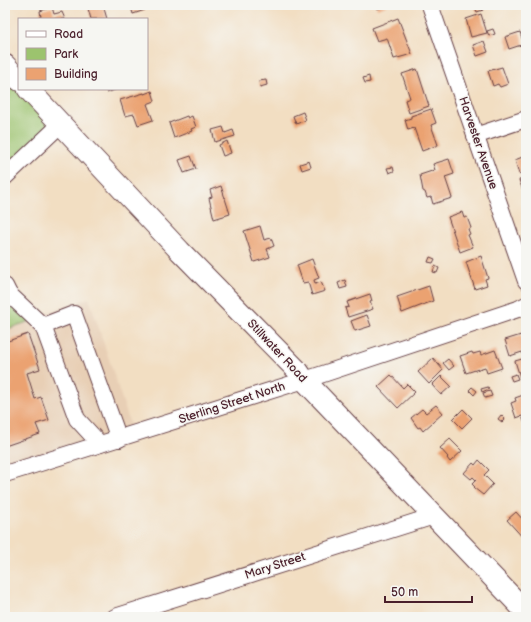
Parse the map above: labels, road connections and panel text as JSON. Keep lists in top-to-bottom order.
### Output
{
  "streets": {
    "main road": ["Stillwater Road"],
    "street": ["Harvester Avenue", "Sterling Street North", "Mary Street"]
  },
  "crossings": [
    ["Stillwater Road", "Sterling Street North"],
    ["Stillwater Road", "Mary Street"]
  ],
  "legend": ["Road", "Park", "Building"],
  "scale_bar": "50 m"
}
